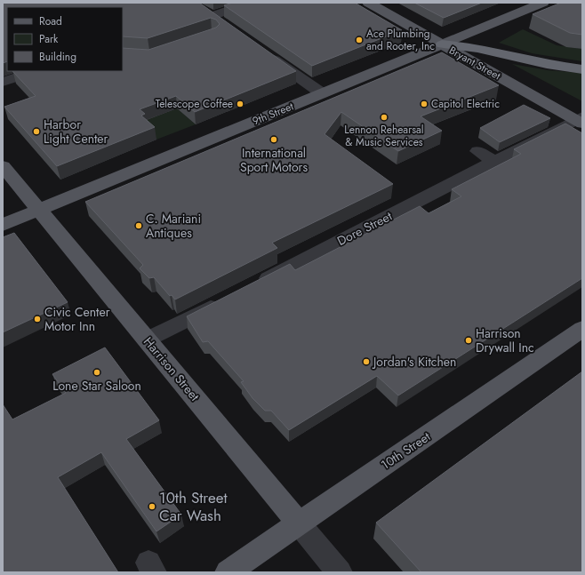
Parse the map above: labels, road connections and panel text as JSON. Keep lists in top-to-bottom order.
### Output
{
  "streets": {
    "main road": [
      "Bryant Street",
      "9th Street",
      "Harrison Street",
      "10th Street"
    ],
    "street": ["Dore Street"]
  },
  "crossings": [
    ["Bryant Street", "9th Street"],
    ["Bryant Street", "Dore Street"],
    ["9th Street", "Harrison Street"],
    ["Harrison Street", "10th Street"]
  ],
  "places": [
    "Ace Plumbing and Rooter, Inc",
    "Telescope Coffee",
    "Capitol Electric",
    "Lennon Rehearsal & Music Services",
    "Harbor Light Center",
    "International Sport Motors",
    "C. Mariani Antiques",
    "Civic Center Motor Inn",
    "Harrison Drywall Inc",
    "Jordan's Kitchen",
    "Lone Star Saloon",
    "10th Street Car Wash"
  ],
  "legend": ["Road", "Park", "Building"]
}
